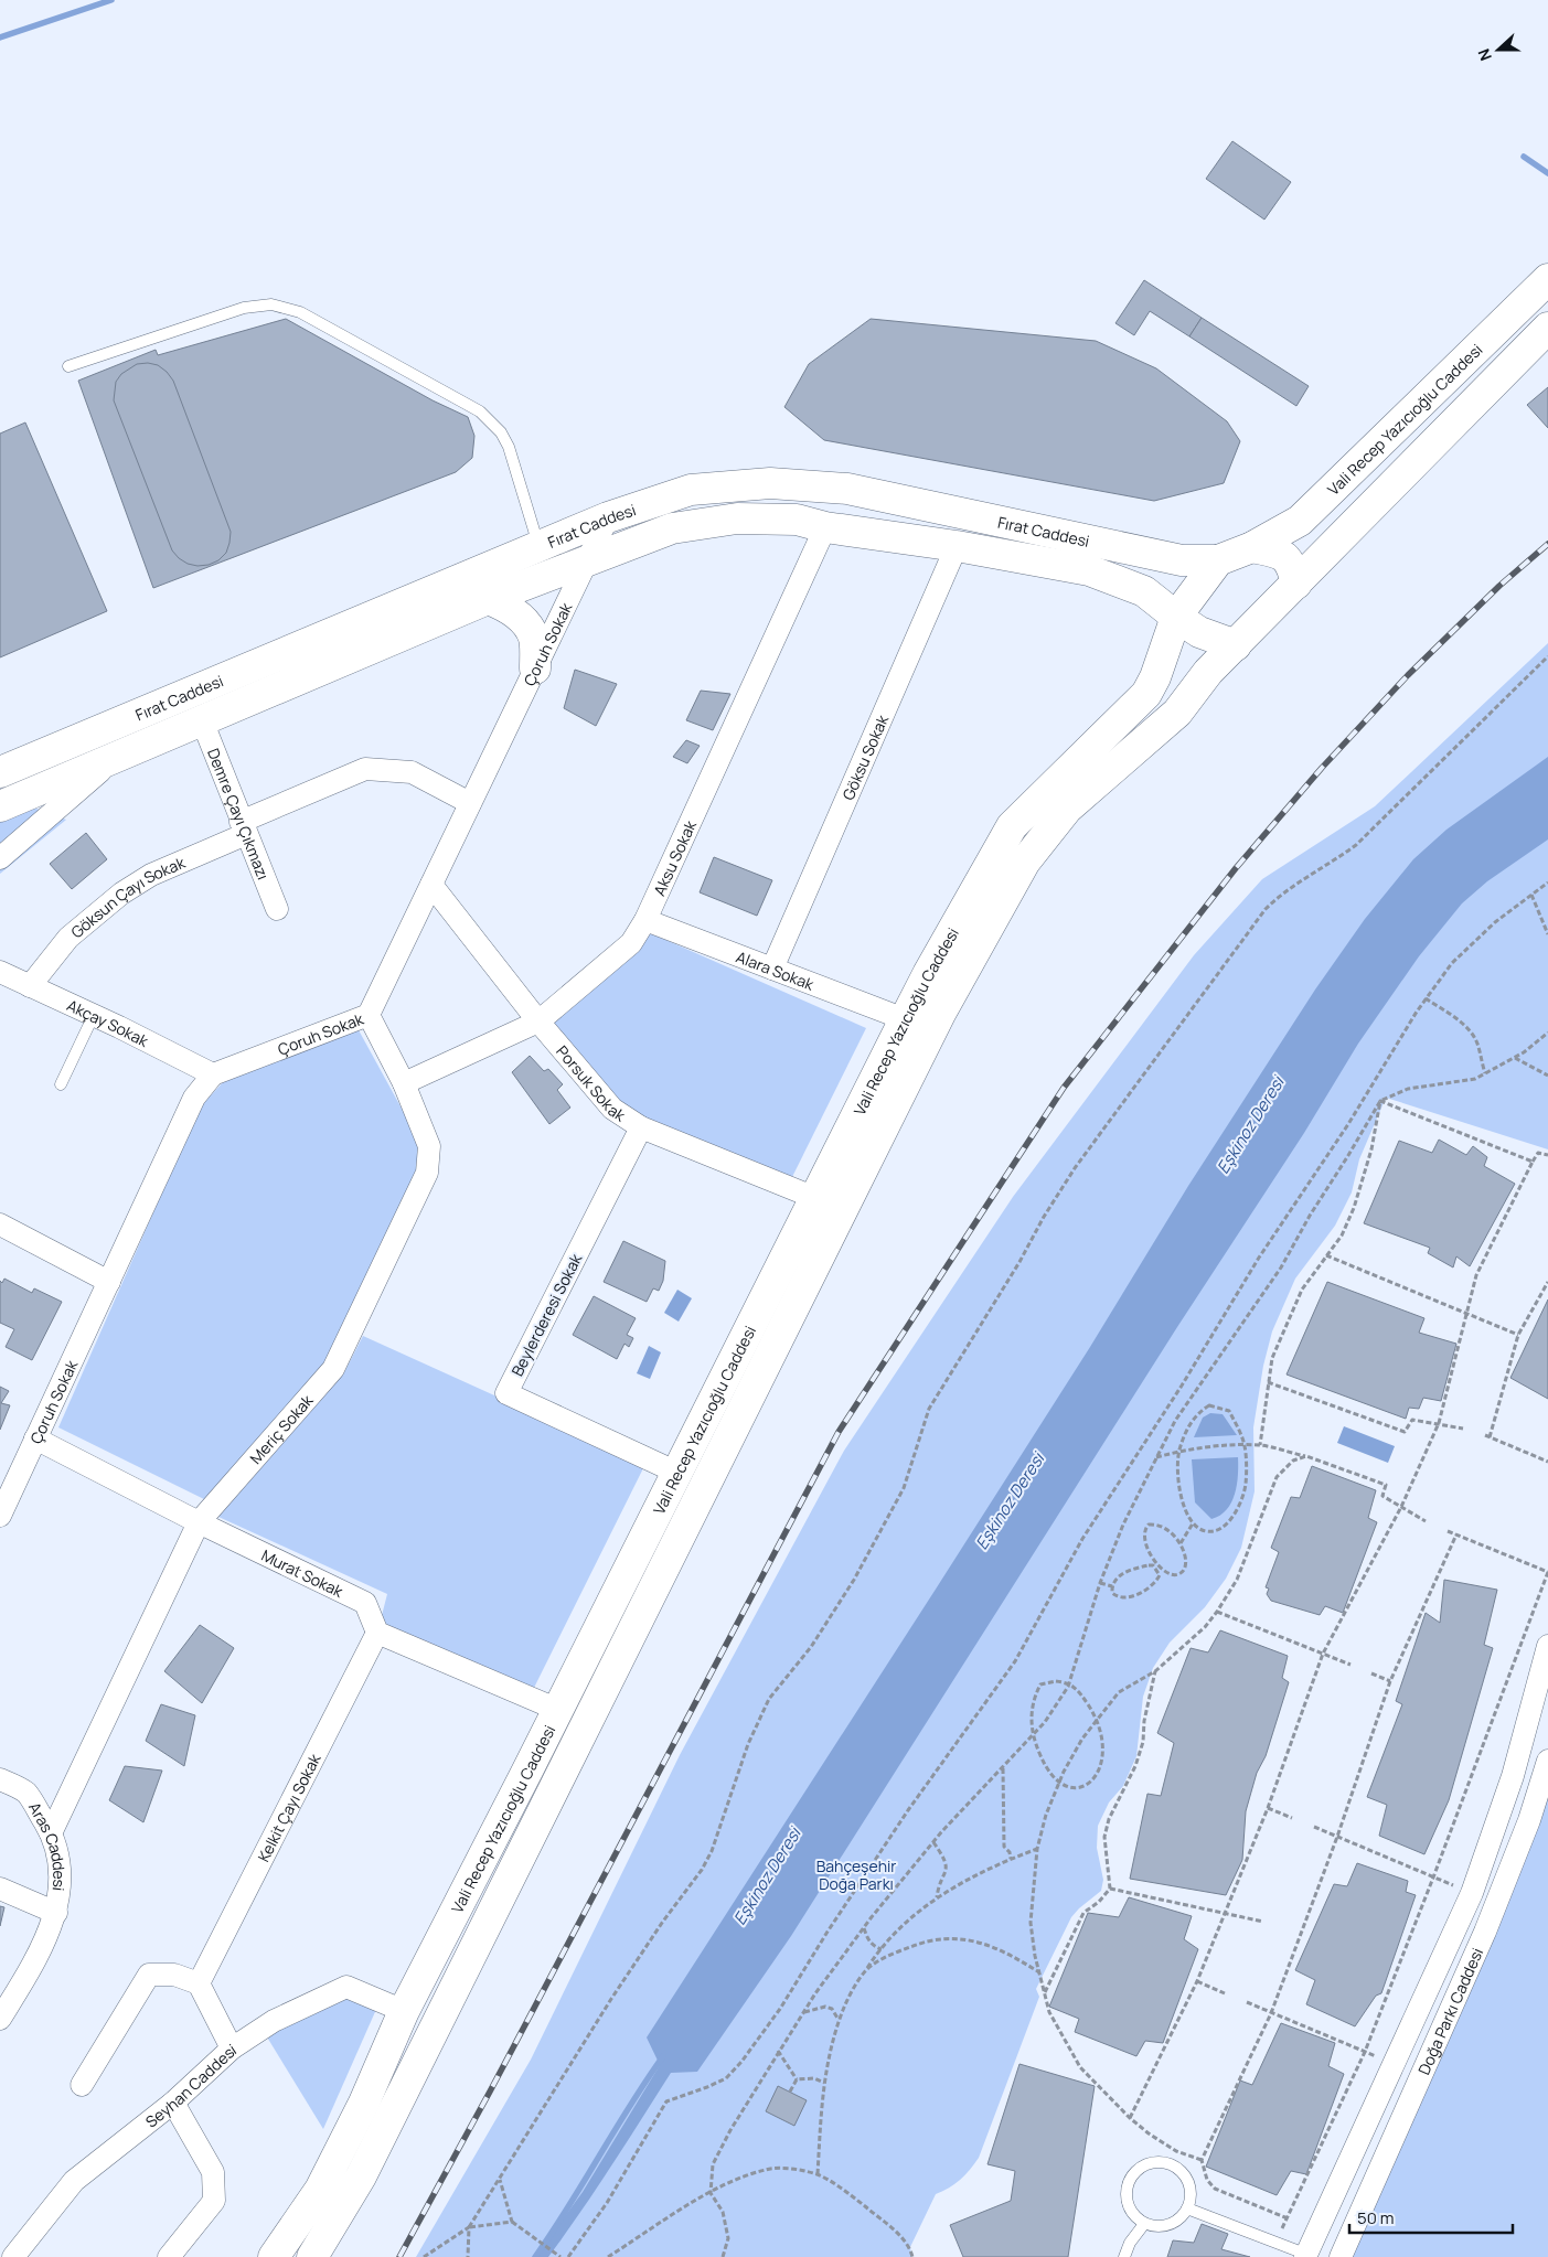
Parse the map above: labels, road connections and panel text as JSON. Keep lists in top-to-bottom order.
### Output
{
  "streets": {
    "main road": ["Vali Recep Yazıcıoğlu Caddesi", "Fırat Caddesi"],
    "street": [
      "Çoruh Sokak",
      "Göksu Sokak",
      "Demre Çayı Çıkmazı",
      "Aksu Sokak",
      "Göksun Çayı Sokak",
      "Alara Sokak",
      "Akçay Sokak",
      "Porsuk Sokak",
      "Beylerderesi Sokak",
      "Meriç Sokak",
      "Murat Sokak",
      "Kelkit Çayı Sokak",
      "Aras Caddesi",
      "Doğa Parkı Caddesi",
      "Seyhan Caddesi"
    ]
  },
  "crossings": [
    ["Vali Recep Yazıcıoğlu Caddesi", "Fırat Caddesi"],
    ["Vali Recep Yazıcıoğlu Caddesi", "Alara Sokak"],
    ["Vali Recep Yazıcıoğlu Caddesi", "Porsuk Sokak"],
    ["Vali Recep Yazıcıoğlu Caddesi", "Beylerderesi Sokak"],
    ["Vali Recep Yazıcıoğlu Caddesi", "Seyhan Caddesi"],
    ["Fırat Caddesi", "Çoruh Sokak"],
    ["Fırat Caddesi", "Göksu Sokak"],
    ["Fırat Caddesi", "Demre Çayı Çıkmazı"],
    ["Fırat Caddesi", "Aksu Sokak"],
    ["Çoruh Sokak", "Göksun Çayı Sokak"],
    ["Çoruh Sokak", "Akçay Sokak"],
    ["Çoruh Sokak", "Porsuk Sokak"],
    ["Çoruh Sokak", "Meriç Sokak"],
    ["Çoruh Sokak", "Murat Sokak"],
    ["Göksu Sokak", "Alara Sokak"],
    ["Demre Çayı Çıkmazı", "Göksun Çayı Sokak"],
    ["Aksu Sokak", "Alara Sokak"],
    ["Aksu Sokak", "Porsuk Sokak"],
    ["Aksu Sokak", "Meriç Sokak"],
    ["Göksun Çayı Sokak", "Akçay Sokak"],
    ["Porsuk Sokak", "Beylerderesi Sokak"],
    ["Meriç Sokak", "Murat Sokak"],
    ["Meriç Sokak", "Aras Caddesi"],
    ["Murat Sokak", "Kelkit Çayı Sokak"]
  ],
  "water": ["Eşkinoz Deresi"],
  "parks": ["Bahçeşehir Doğa Parkı"],
  "scale_bar": "50 m",
  "north": "left"
}
